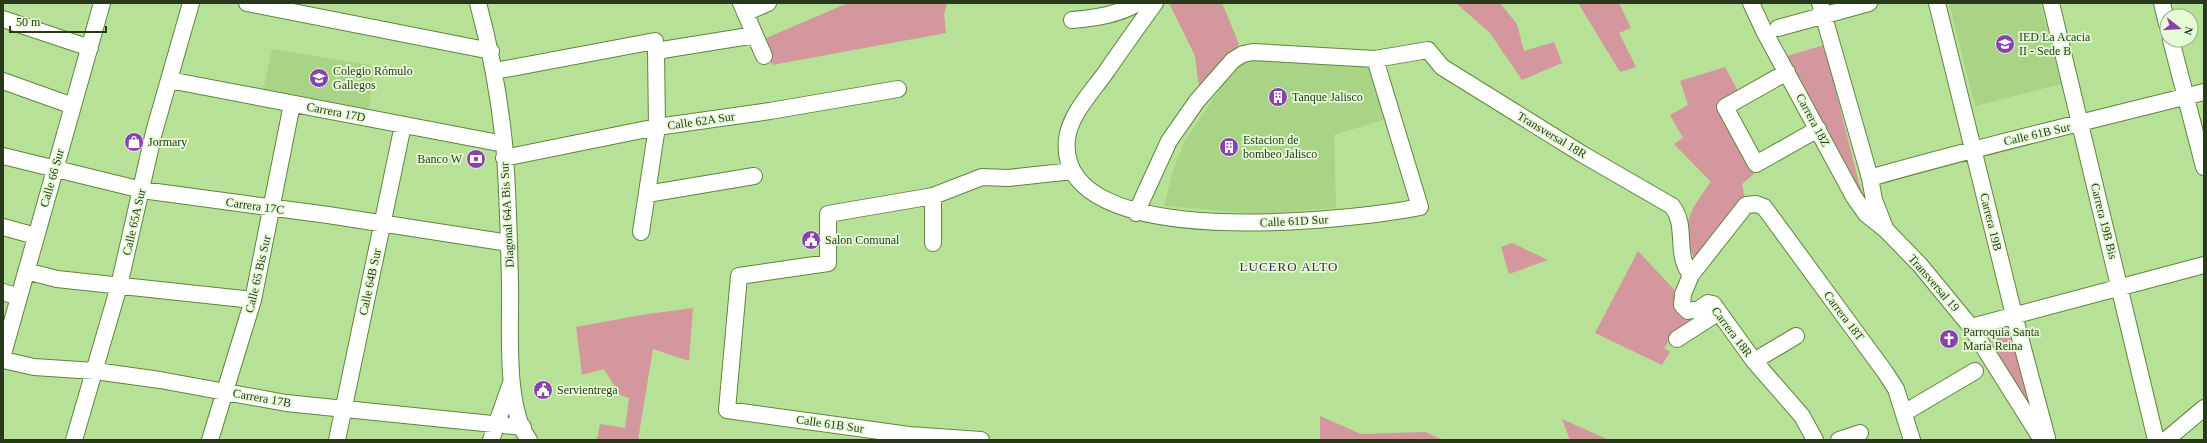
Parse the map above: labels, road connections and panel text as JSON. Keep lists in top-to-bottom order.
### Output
{
  "streets": {
    "street": [
      "Carrera 17D",
      "Carrera 18Z",
      "Calle 62A Sur",
      "Calle 61B Sur",
      "Transversal 18R",
      "Calle 66 Sur",
      "Carrera 17C",
      "Diagonal 64A Bis Sur",
      "Calle 61D Sur",
      "Carrera 19B Bis",
      "Calle 65A Sur",
      "Carrera 19B",
      "Calle 65 Bis Sur",
      "Calle 64B Sur",
      "Transversal 19",
      "Carrera 18T",
      "Carrera 18R",
      "Carrera 17B"
    ]
  },
  "crossings": [
    ["Carrera 17D", "Calle 62A Sur"],
    ["Carrera 17D", "Diagonal 64A Bis Sur"],
    ["Carrera 17D", "Calle 65A Sur"],
    ["Carrera 17D", "Calle 65 Bis Sur"],
    ["Carrera 17D", "Calle 64B Sur"],
    ["Carrera 18Z", "Transversal 19"],
    ["Calle 62A Sur", "Diagonal 64A Bis Sur"],
    ["Calle 61B Sur", "Carrera 19B Bis"],
    ["Calle 61B Sur", "Carrera 19B"],
    ["Transversal 18R", "Calle 61D Sur"],
    ["Transversal 18R", "Carrera 18T"],
    ["Transversal 18R", "Carrera 18R"],
    ["Calle 66 Sur", "Carrera 17C"],
    ["Carrera 17C", "Diagonal 64A Bis Sur"],
    ["Carrera 17C", "Calle 65A Sur"],
    ["Carrera 17C", "Calle 65 Bis Sur"],
    ["Carrera 17C", "Calle 64B Sur"],
    ["Diagonal 64A Bis Sur", "Carrera 17B"],
    ["Calle 65A Sur", "Carrera 17B"],
    ["Calle 65 Bis Sur", "Carrera 17B"],
    ["Calle 64B Sur", "Carrera 17B"],
    ["Carrera 18T", "Carrera 18R"]
  ],
  "districts": ["LUCERO ALTO"],
  "places": {
    "school or university": ["IED La Acacia II - Sede B", "Colegio Rómulo Gallegos"],
    "building": ["Tanque Jalisco", "Estacion de bombeo Jalisco"],
    "shop": ["Jormary"],
    "bank": ["Banco W"],
    "public building": ["Salon Comunal", "Servientrega"],
    "church": ["Parroquia Santa María Reina"]
  },
  "scale_bar": "50 m",
  "north": "right"
}
